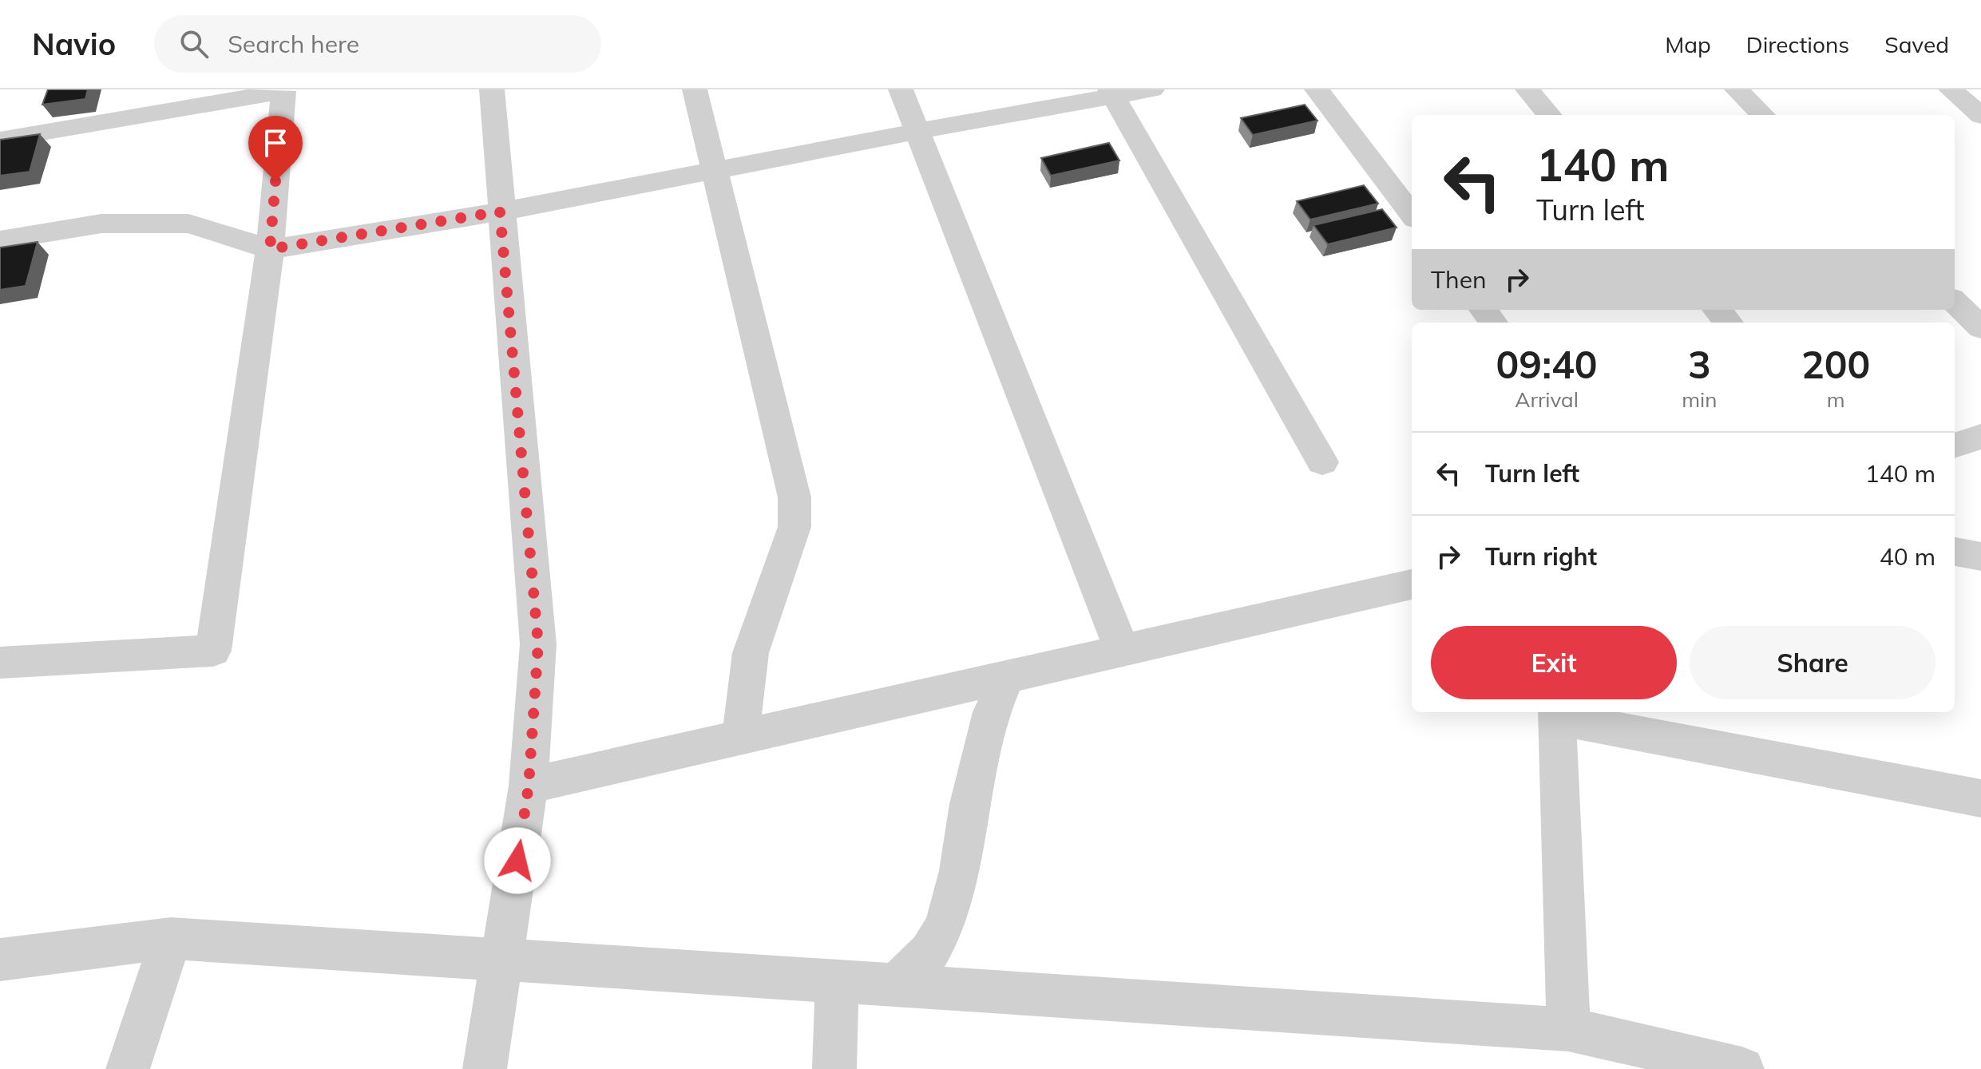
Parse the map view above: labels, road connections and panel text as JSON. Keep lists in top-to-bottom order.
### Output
{
  "page": {
    "header": "Navio",
    "search": "Search here",
    "nav": ["Map", "Directions", "Saved"],
    "turn": ["140 m", "Turn left"],
    "then": "Then",
    "eta": [
      "09:40",
      "Arrival",
      "3",
      "min",
      "200",
      "m"
    ],
    "list": [
      {
        "name": "Turn left",
        "value": "140 m"
      },
      {
        "name": "Turn right",
        "value": "40 m"
      }
    ],
    "buttons": ["Exit", "Share"]
  }
}
